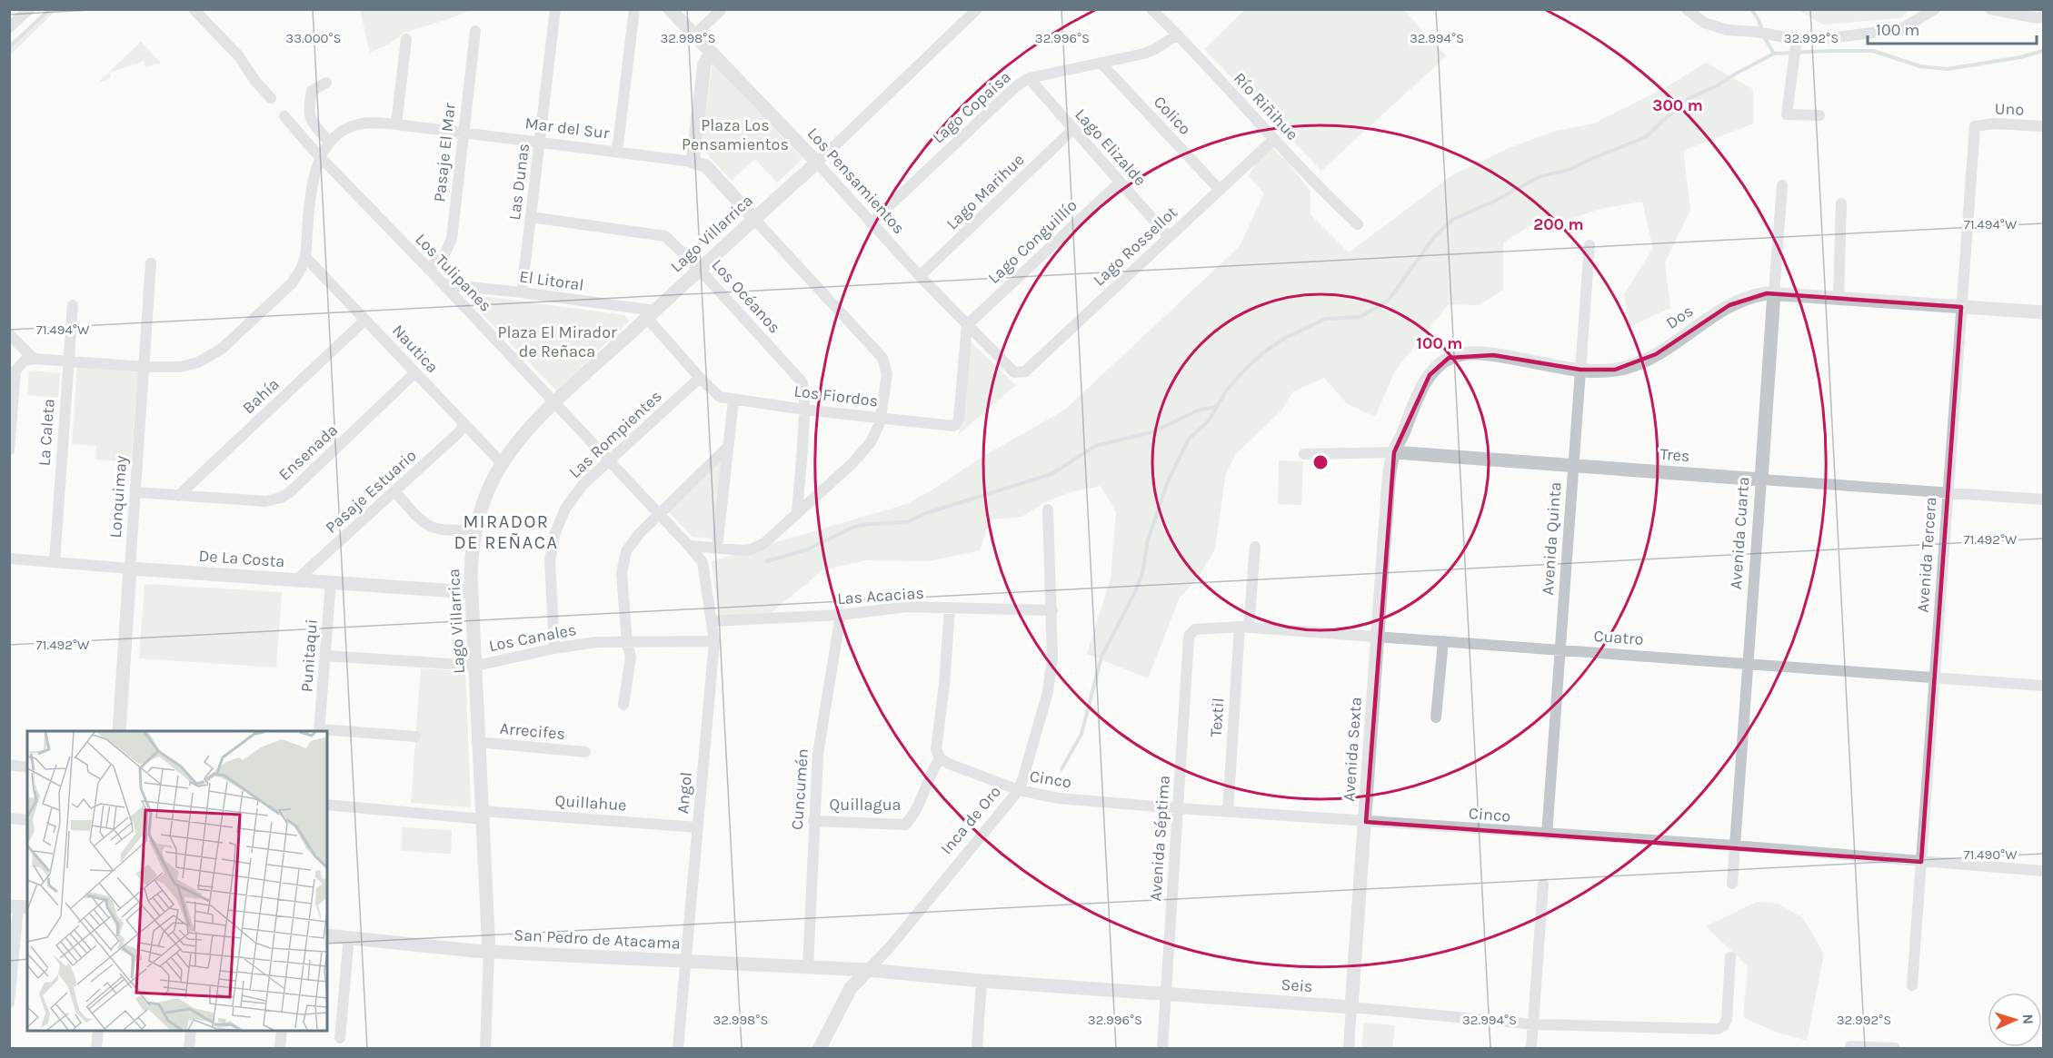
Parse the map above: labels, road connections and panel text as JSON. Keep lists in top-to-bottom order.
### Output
{
  "streets": {
    "street": [
      "Río Riñihue",
      "Lago Copaisa",
      "Uno",
      "Colico",
      "Mar del Sur",
      "Lago Elizalde",
      "Pasaje El Mar",
      "Los Pensamientos",
      "Las Dunas",
      "Lago Marihue",
      "Lago Villarrica",
      "Lago Conguillío",
      "Lago Rossellot",
      "Los Tulipanes",
      "El Litoral",
      "Los Océanos",
      "Dos",
      "Nautica",
      "Bahía",
      "Los Fiordos",
      "La Caleta",
      "Las Rompientes",
      "Ensenada",
      "Tres",
      "Pasaje Estuario",
      "Lonquimay",
      "Avenida Cuarta",
      "Avenida Quinta",
      "Avenida Tercera",
      "De La Costa",
      "Las Acacias",
      "Los Canales",
      "Cuatro",
      "Punitaqui",
      "Textil",
      "Arrecifes",
      "Avenida Sexta",
      "Cinco",
      "Cuncumén",
      "Angol",
      "Quillahue",
      "Quillagua",
      "Inca de Oro",
      "Avenida Séptima",
      "San Pedro de Atacama",
      "Seis"
    ]
  },
  "crossings": [
    ["Río Riñihue", "Lago Copaisa"],
    ["Río Riñihue", "Lago Rossellot"],
    ["Lago Copaisa", "Colico"],
    ["Lago Copaisa", "Lago Elizalde"],
    ["Lago Copaisa", "Los Pensamientos"],
    ["Uno", "Avenida Tercera"],
    ["Colico", "Lago Rossellot"],
    ["Mar del Sur", "Pasaje El Mar"],
    ["Mar del Sur", "Las Dunas"],
    ["Mar del Sur", "Lago Villarrica"],
    ["Mar del Sur", "Los Tulipanes"],
    ["Mar del Sur", "Los Océanos"],
    ["Mar del Sur", "Nautica"],
    ["Mar del Sur", "Los Fiordos"],
    ["Mar del Sur", "La Caleta"],
    ["Mar del Sur", "Lonquimay"],
    ["Mar del Sur", "Angol"],
    ["Lago Elizalde", "Lago Marihue"],
    ["Lago Elizalde", "Lago Conguillío"],
    ["Lago Elizalde", "Lago Rossellot"],
    ["Pasaje El Mar", "Los Tulipanes"],
    ["Los Pensamientos", "Lago Marihue"],
    ["Los Pensamientos", "Lago Villarrica"],
    ["Los Pensamientos", "Lago Conguillío"],
    ["Los Pensamientos", "Lago Rossellot"],
    ["Los Pensamientos", "Los Fiordos"],
    ["Las Dunas", "El Litoral"],
    ["Las Dunas", "Los Océanos"],
    ["Lago Villarrica", "Los Tulipanes"],
    ["Lago Villarrica", "El Litoral"],
    ["Lago Villarrica", "Los Océanos"],
    ["Lago Villarrica", "Nautica"],
    ["Lago Villarrica", "Los Fiordos"],
    ["Lago Villarrica", "De La Costa"],
    ["Lago Villarrica", "Los Canales"],
    ["Lago Villarrica", "Arrecifes"],
    ["Lago Villarrica", "Quillahue"],
    ["Lago Villarrica", "San Pedro de Atacama"],
    ["Lago Conguillío", "Los Fiordos"],
    ["Los Tulipanes", "El Litoral"],
    ["Los Tulipanes", "Las Rompientes"],
    ["Los Tulipanes", "Angol"],
    ["El Litoral", "Los Fiordos"],
    ["Los Océanos", "Los Fiordos"],
    ["Dos", "Tres"],
    ["Dos", "Avenida Cuarta"],
    ["Dos", "Avenida Quinta"],
    ["Dos", "Avenida Tercera"],
    ["Dos", "Avenida Sexta"],
    ["Nautica", "Bahía"],
    ["Nautica", "Ensenada"],
    ["Nautica", "Pasaje Estuario"],
    ["Bahía", "Ensenada"],
    ["Los Fiordos", "Las Rompientes"],
    ["La Caleta", "De La Costa"],
    ["Las Rompientes", "Los Canales"],
    ["Ensenada", "Lonquimay"],
    ["Tres", "Avenida Cuarta"],
    ["Tres", "Avenida Quinta"],
    ["Tres", "Avenida Tercera"],
    ["Tres", "Avenida Sexta"],
    ["Pasaje Estuario", "De La Costa"],
    ["Lonquimay", "De La Costa"],
    ["Avenida Cuarta", "Cuatro"],
    ["Avenida Cuarta", "Cinco"],
    ["Avenida Quinta", "Cuatro"],
    ["Avenida Quinta", "Cinco"],
    ["Avenida Tercera", "Cuatro"],
    ["Avenida Tercera", "Cinco"],
    ["De La Costa", "Punitaqui"],
    ["Las Acacias", "Cuncumén"],
    ["Las Acacias", "Angol"],
    ["Las Acacias", "Inca de Oro"],
    ["Los Canales", "Punitaqui"],
    ["Los Canales", "Angol"],
    ["Cuatro", "Textil"],
    ["Cuatro", "Avenida Sexta"],
    ["Cuatro", "Avenida Séptima"],
    ["Textil", "Cinco"],
    ["Avenida Sexta", "Cinco"],
    ["Avenida Sexta", "Seis"],
    ["Cinco", "Quillagua"],
    ["Cinco", "Inca de Oro"],
    ["Cinco", "Avenida Séptima"],
    ["Cuncumén", "Quillagua"],
    ["Cuncumén", "San Pedro de Atacama"],
    ["Angol", "Quillahue"],
    ["Angol", "San Pedro de Atacama"],
    ["Inca de Oro", "San Pedro de Atacama"],
    ["Inca de Oro", "Seis"],
    ["Avenida Séptima", "Seis"],
    ["San Pedro de Atacama", "Seis"]
  ],
  "districts": ["MIRADOR DE REÑACA"],
  "parks": ["Plaza Los Pensamientos", "Plaza El Mirador de Reñaca"],
  "scale_bar": "100 m",
  "north": "right",
  "coordinates": [
    "33.000°S",
    "32.998°S",
    "32.996°S",
    "32.994°S",
    "32.992°S",
    "71.494°W",
    "71.492°W",
    "71.490°W"
  ],
  "rings": ["300 m", "200 m", "100 m"]
}
